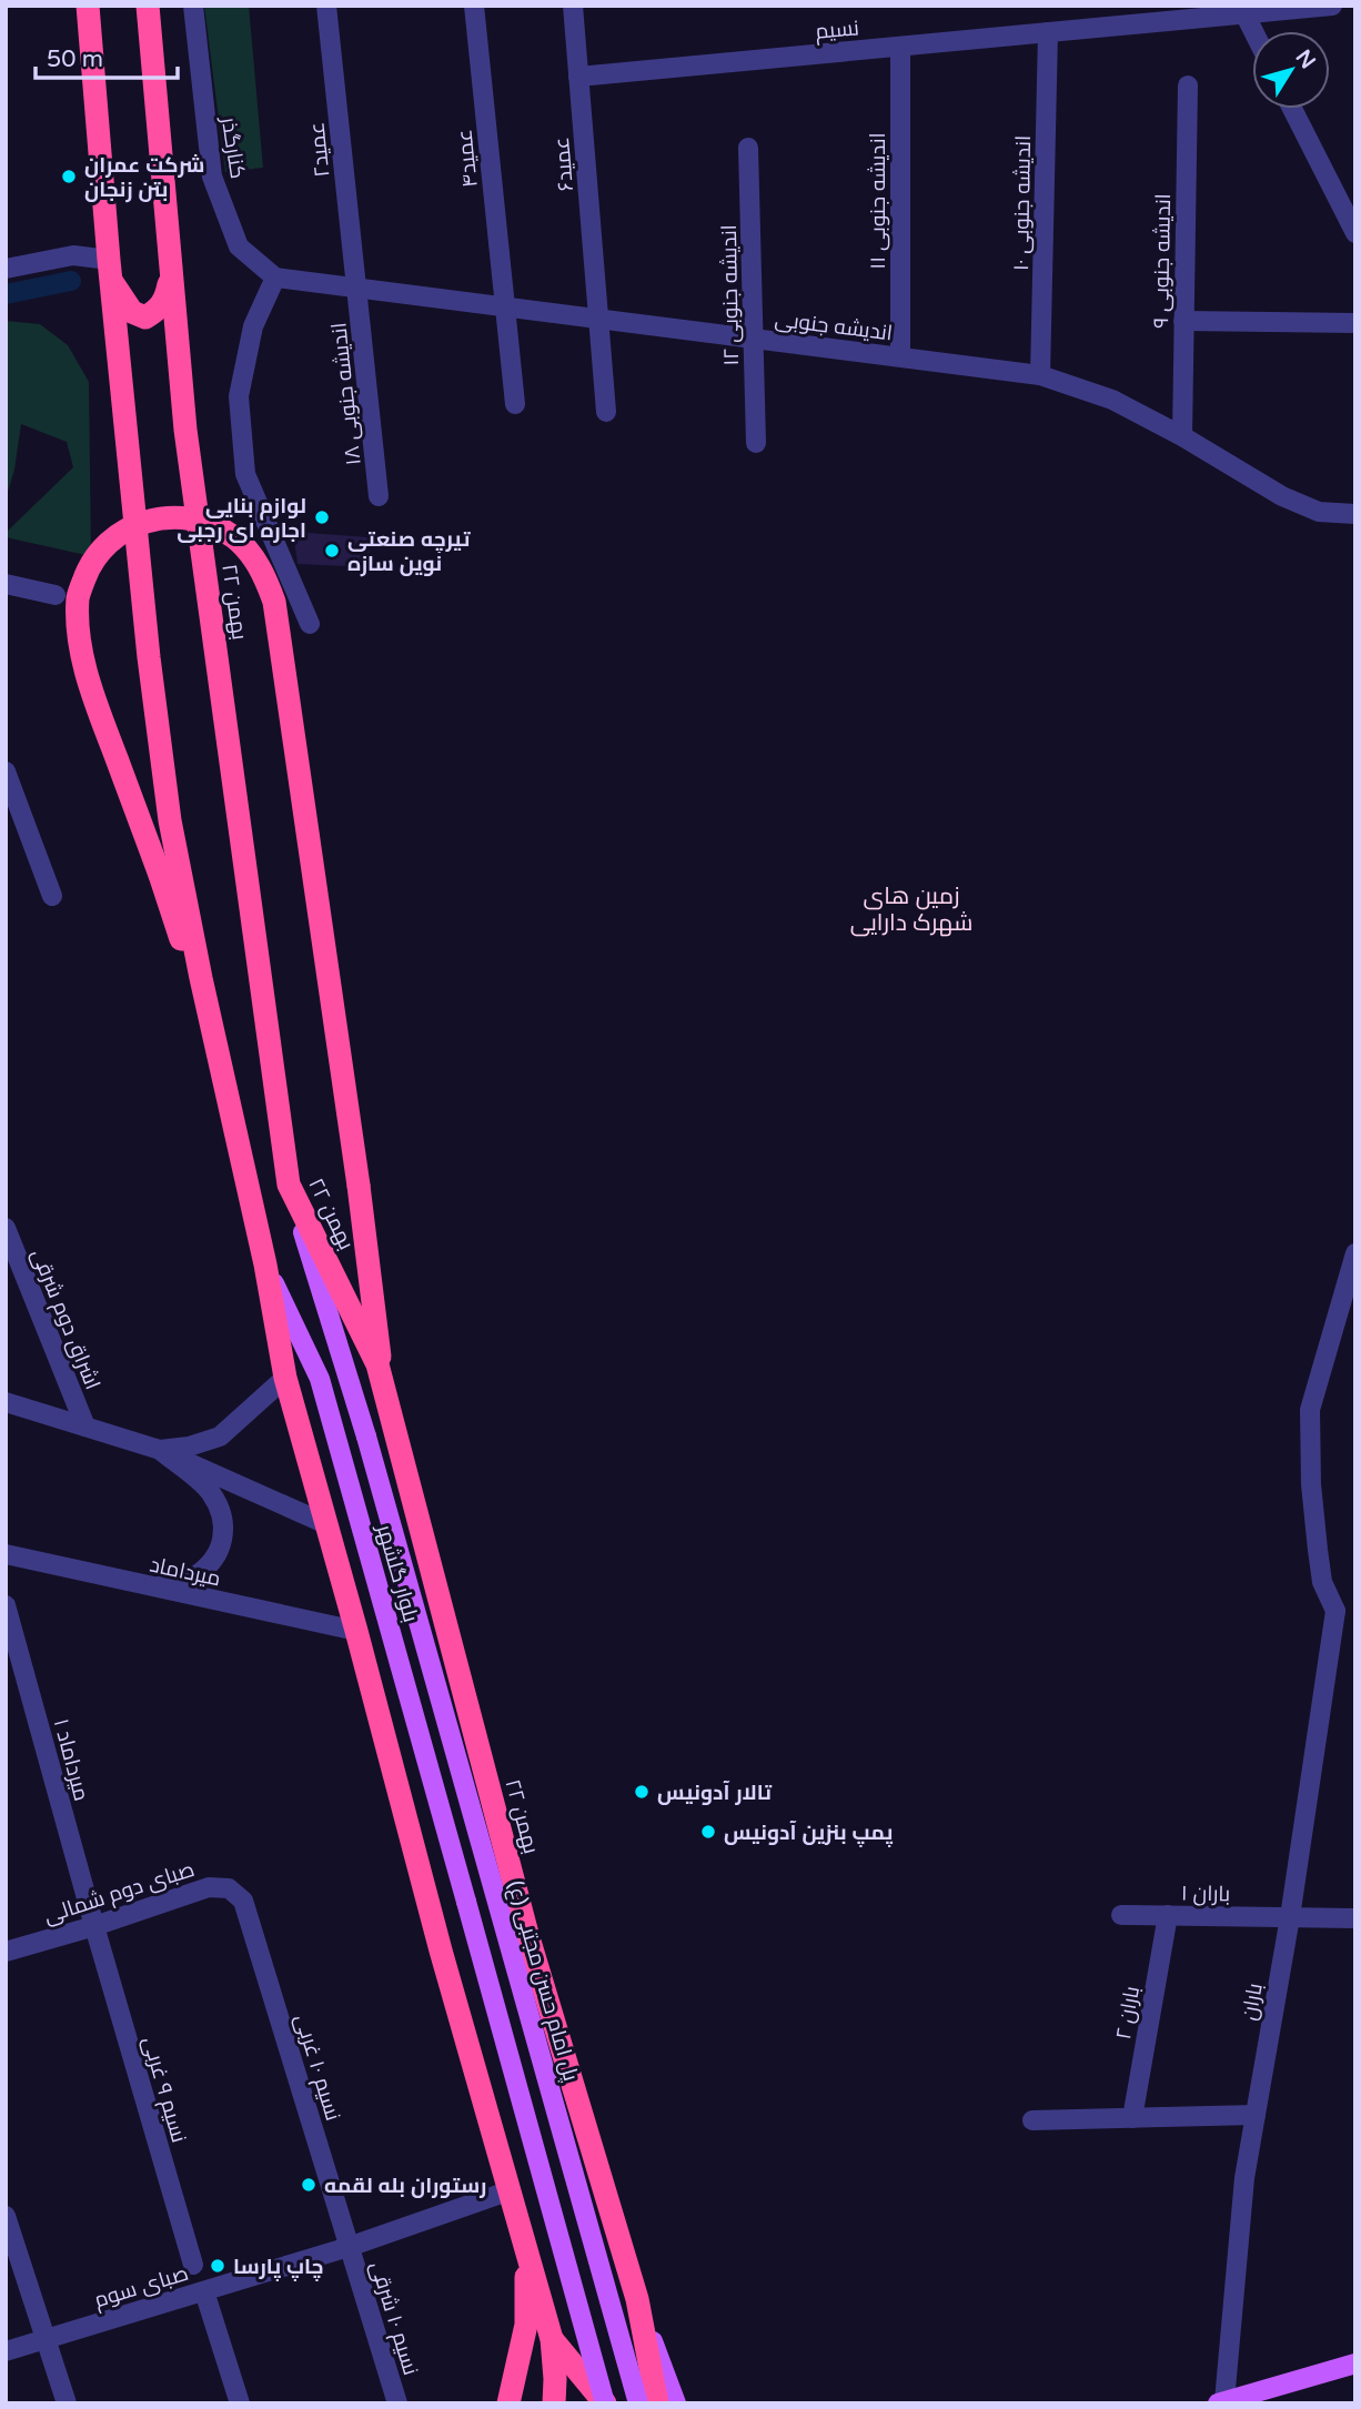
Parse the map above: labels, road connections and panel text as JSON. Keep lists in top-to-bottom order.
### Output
{
  "streets": {
    "highway": ["۲۲ بهمن"],
    "main road": ["بلوار گلشهر", "پل امام حسن مجتبی (ع)"],
    "street": [
      "نسیم",
      "کنارگذر",
      "عمید۲",
      "عمید۴",
      "عمید۶",
      "اندیشه جنوبی ۱۱",
      "اندیشه جنوبی ۱۰",
      "اندیشه جنوبی ۹",
      "اندیشه جنوبی ۱۲",
      "اندیشه جنوبی",
      "اندیشه جنوبی ۱۸",
      "اشراق دوم شرقی",
      "میرداماد",
      "میرداماد ۱",
      "صبای دوم شمالی",
      "باران ۱",
      "باران",
      "باران ۲",
      "نسیم ۱۰ غربی",
      "نسیم ۹ غربی",
      "صبای سوم",
      "نسیم ۱۰ شرقی"
    ]
  },
  "crossings": [
    ["نسیم", "عمید۶"],
    ["نسیم", "اندیشه جنوبی ۱۱"],
    ["نسیم", "اندیشه جنوبی ۱۰"],
    ["کنارگذر", "اندیشه جنوبی"],
    ["عمید۲", "اندیشه جنوبی"],
    ["عمید۲", "اندیشه جنوبی ۱۸"],
    ["عمید۴", "اندیشه جنوبی"],
    ["عمید۶", "اندیشه جنوبی"],
    ["اندیشه جنوبی ۱۱", "اندیشه جنوبی"],
    ["اندیشه جنوبی ۱۰", "اندیشه جنوبی"],
    ["اندیشه جنوبی ۹", "اندیشه جنوبی"],
    ["اندیشه جنوبی ۱۲", "اندیشه جنوبی"],
    ["اندیشه جنوبی", "اندیشه جنوبی ۱۸"],
    ["۲۲ بهمن", "پل امام حسن مجتبی (ع)"],
    ["میرداماد ۱", "صبای دوم شمالی"],
    ["میرداماد ۱", "نسیم ۹ غربی"],
    ["صبای دوم شمالی", "نسیم ۱۰ غربی"],
    ["صبای دوم شمالی", "نسیم ۹ غربی"],
    ["باران ۱", "باران"],
    ["باران ۱", "باران ۲"],
    ["نسیم ۱۰ غربی", "صبای سوم"],
    ["نسیم ۱۰ غربی", "نسیم ۱۰ شرقی"],
    ["صبای سوم", "نسیم ۱۰ شرقی"]
  ],
  "districts": ["زمین های شهرک دارایی"],
  "places": [
    "شرکت عمران بتن زنجان",
    "لوازم بنایی اجاره ای رجبی",
    "تیرچه صنعتی نوین سازه",
    "تالار آدونیس",
    "پمپ بنزین آدونیس",
    "رستوران بله لقمه",
    "چاپ پارسا"
  ],
  "scale_bar": "50 m",
  "north": "top right"
}
